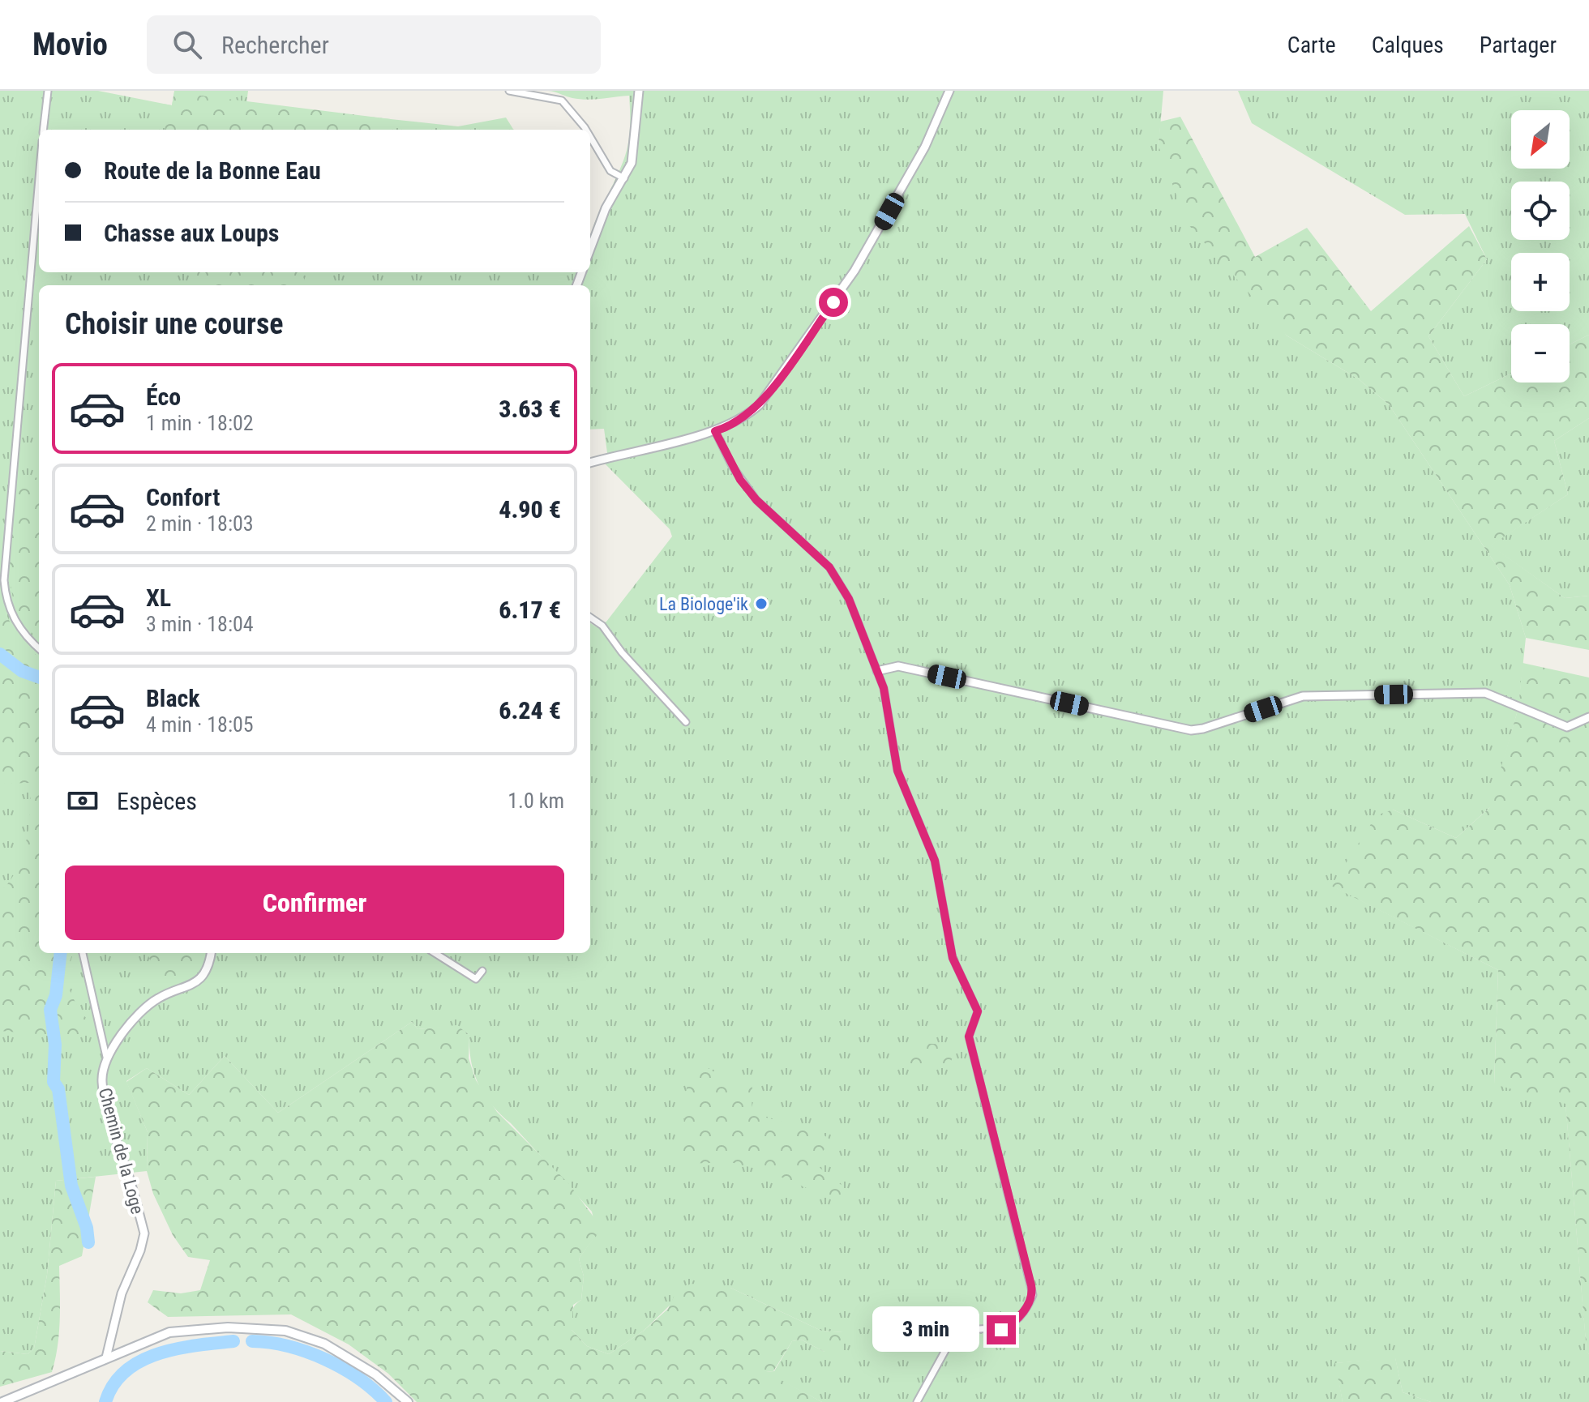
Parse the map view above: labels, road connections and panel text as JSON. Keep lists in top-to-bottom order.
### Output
{
  "streets": {
    "street": ["Chemin de la Loge"]
  },
  "places": ["La Biologe'ik"],
  "north": "bottom left",
  "page": {
    "header": "Movio",
    "search": "Rechercher",
    "nav": ["Carte", "Calques", "Partager"],
    "map_buttons": ["+", "−"],
    "banner": ["Route de la Bonne Eau", "Chasse aux Loups"],
    "heading": "Choisir une course",
    "list": [
      {
        "name": "Éco",
        "note": "1 min · 18:02",
        "value": "3.63 €"
      },
      {
        "name": "Confort",
        "note": "2 min · 18:03",
        "value": "4.90 €"
      },
      {
        "name": "XL",
        "note": "3 min · 18:04",
        "value": "6.17 €"
      },
      {
        "name": "Black",
        "note": "4 min · 18:05",
        "value": "6.24 €"
      }
    ],
    "pay": ["Espèces", "1.0 km"],
    "buttons": "Confirmer",
    "bubble": "3 min"
  }
}
